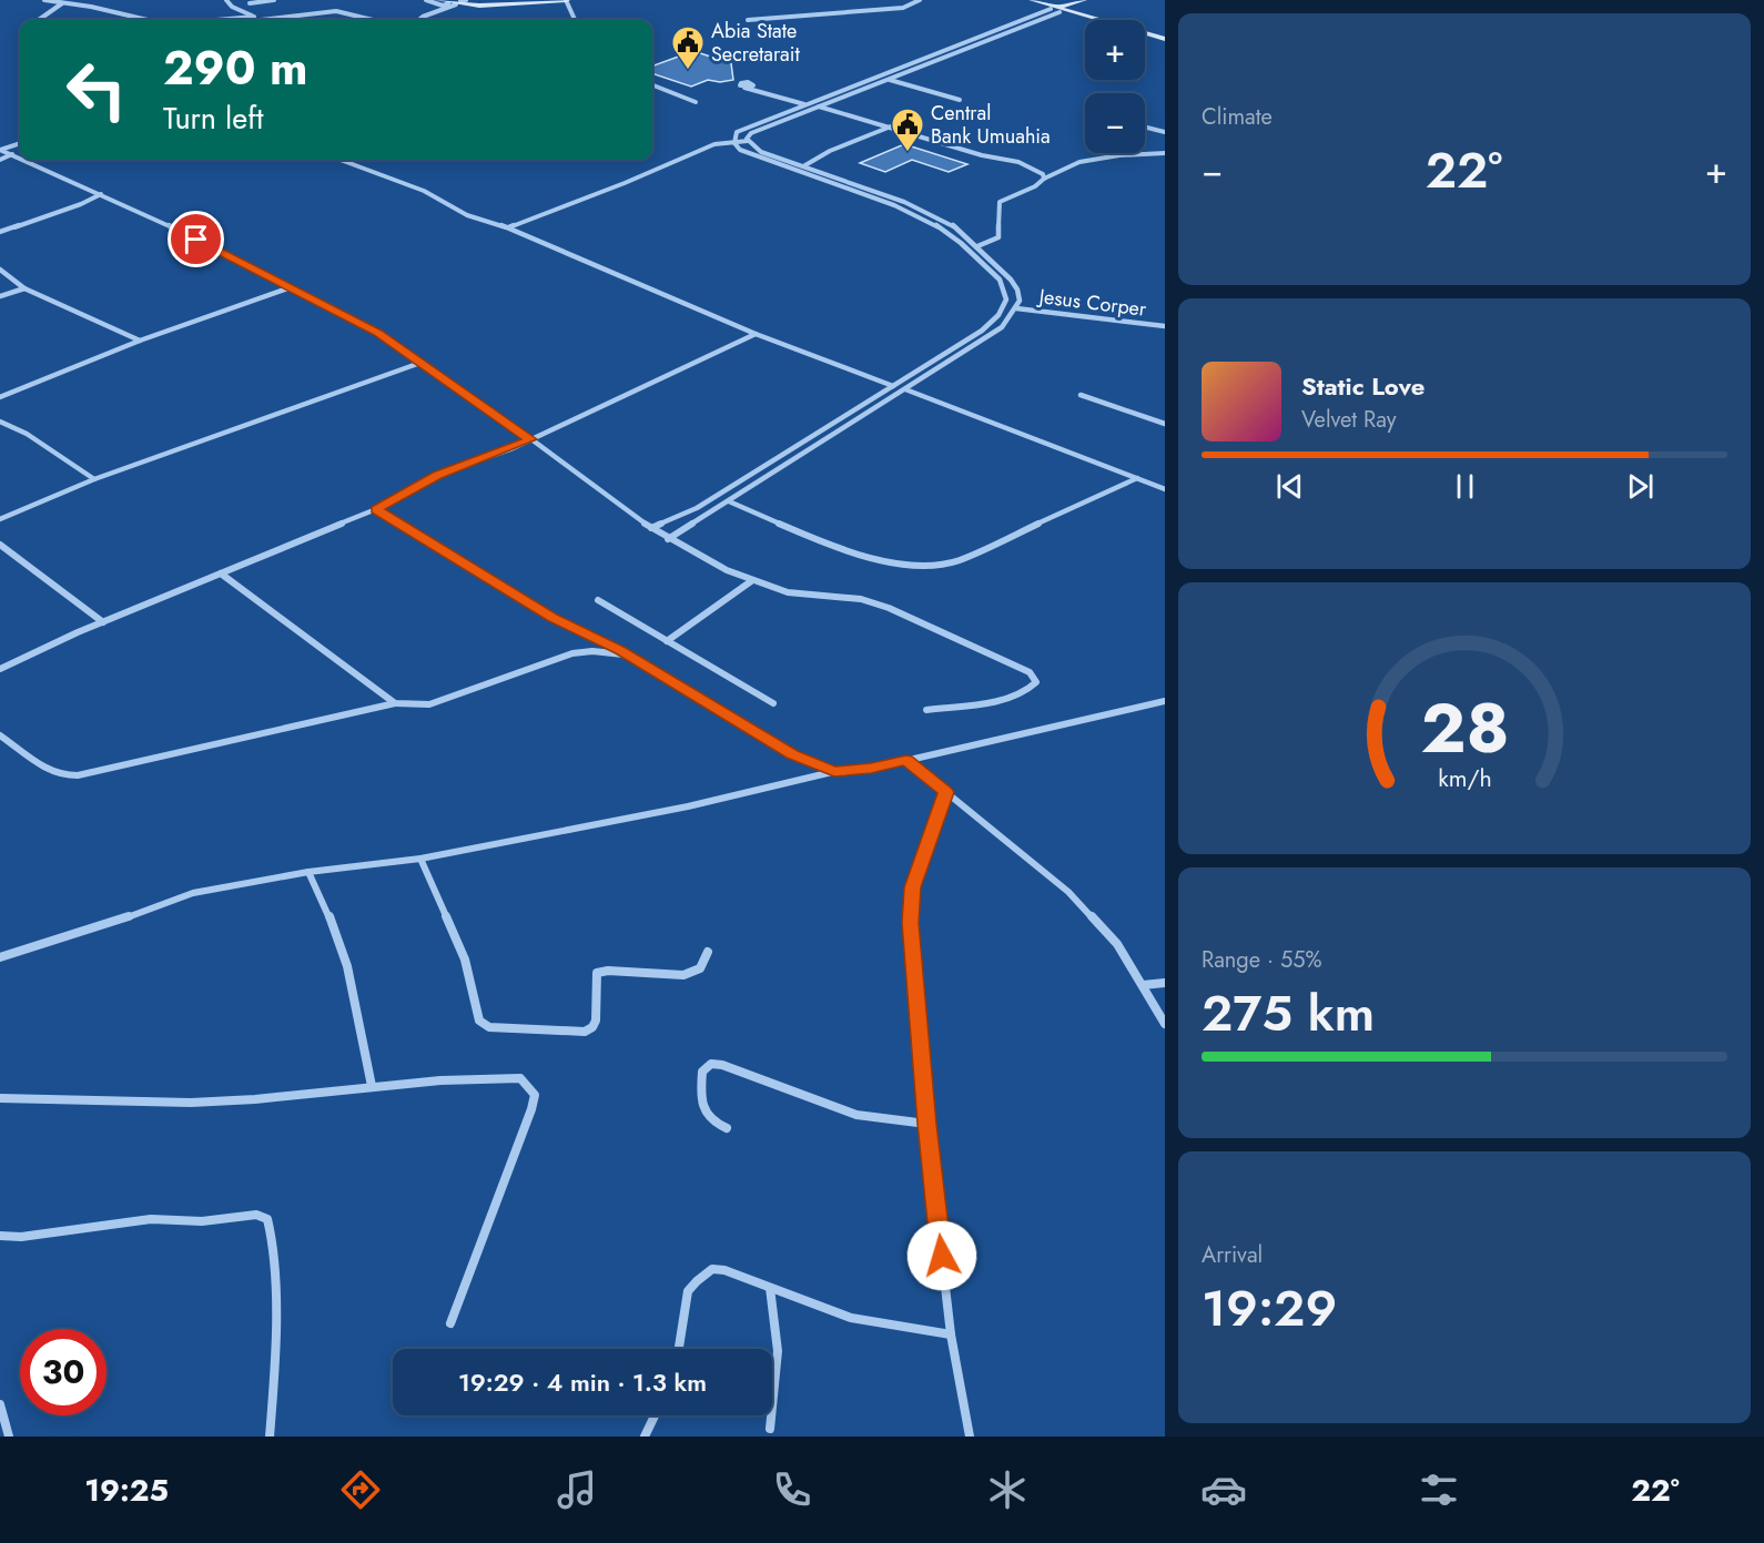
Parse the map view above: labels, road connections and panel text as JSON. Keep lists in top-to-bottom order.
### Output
{
  "streets": {
    "street": ["Jesus Corper"]
  },
  "places": {
    "public building": ["Abia State Secretarait", "Central Bank Umuahia"]
  },
  "page": {
    "tile": [
      "Climate",
      ["Range · 55%", "275 km"],
      ["Arrival", "19:29"]
    ],
    "map_buttons": ["+", "−"],
    "turn": ["290 m", "Turn left"],
    "heat": ["−", "22°", "+"],
    "song": ["Static Love", "Velvet Ray"],
    "limit": "30",
    "trip": "19:29 · 4 min · 1.3 km",
    "tabs": ["19:25", "22°"],
    "gauge": ["28", "km/h"]
  }
}
